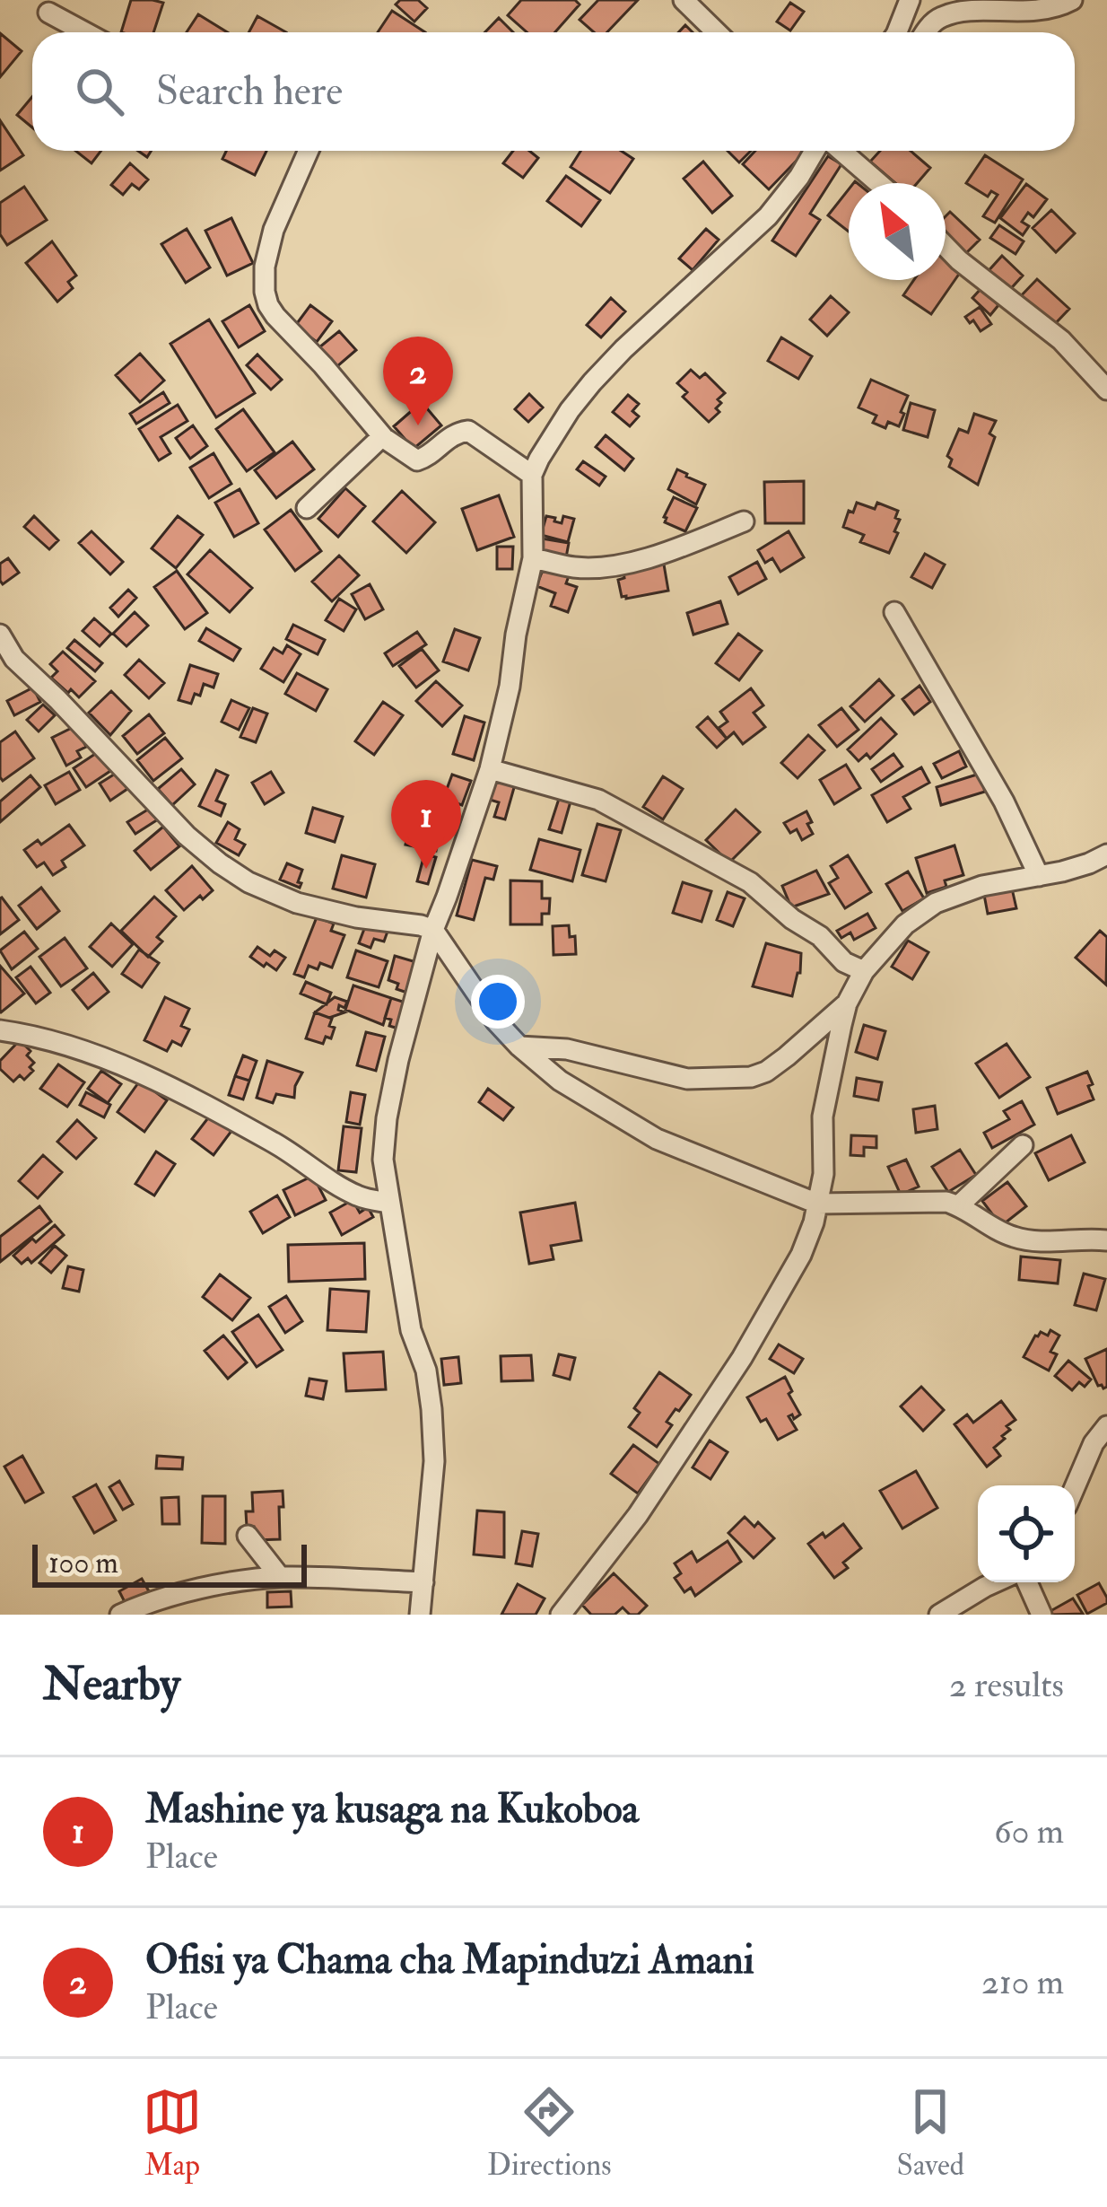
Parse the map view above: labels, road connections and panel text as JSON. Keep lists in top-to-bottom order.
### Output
{
  "scale_bar": "100 m",
  "north": "top left",
  "page": {
    "search": "Search here",
    "pins": ["2", "1"],
    "scale": "100 m",
    "heading": ["Nearby", "2 results"],
    "list": [
      {
        "mark": "1",
        "name": "Mashine ya kusaga na Kukoboa",
        "note": "Place",
        "value": "60 m"
      },
      {
        "mark": "2",
        "name": "Ofisi ya Chama cha Mapinduzi Amani",
        "note": "Place",
        "value": "210 m"
      }
    ],
    "nav": ["Map", "Directions", "Saved"]
  }
}
